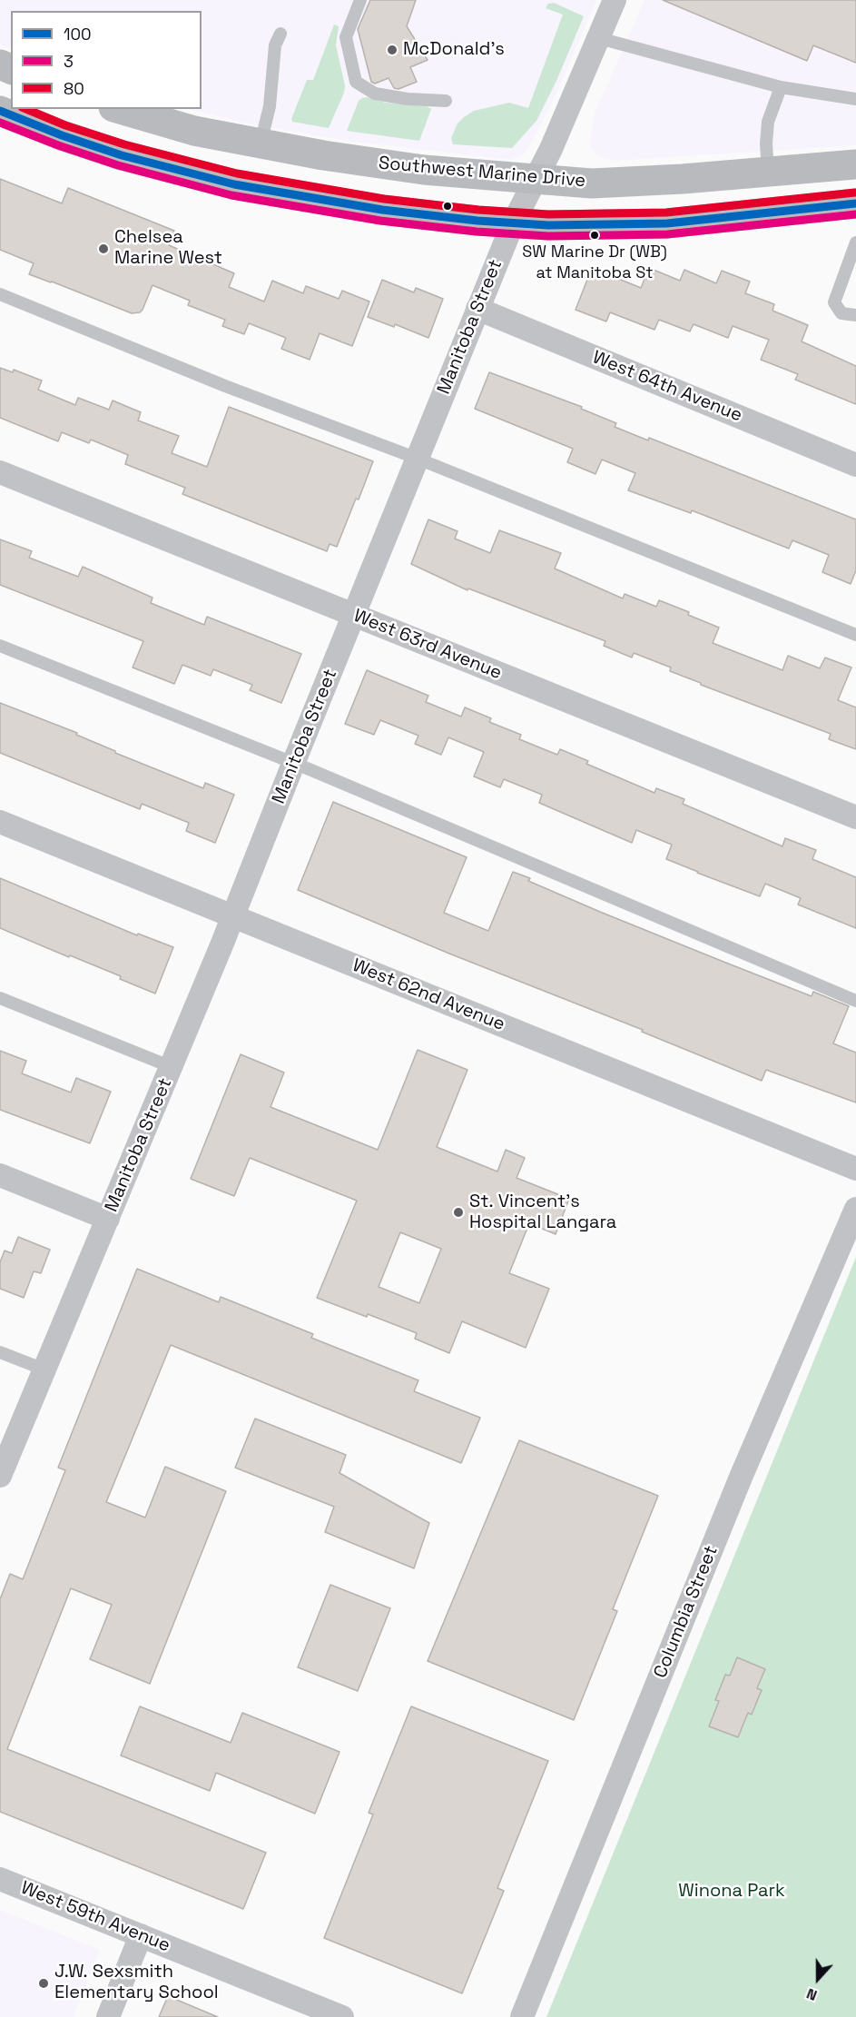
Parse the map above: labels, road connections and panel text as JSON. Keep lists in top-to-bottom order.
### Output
{
  "streets": {
    "main road": ["Southwest Marine Drive"],
    "street": [
      "Manitoba Street",
      "West 64th Avenue",
      "West 63rd Avenue",
      "West 62nd Avenue",
      "Columbia Street",
      "West 59th Avenue"
    ]
  },
  "crossings": [
    ["Southwest Marine Drive", "Manitoba Street"],
    ["Manitoba Street", "West 64th Avenue"],
    ["Manitoba Street", "West 63rd Avenue"],
    ["Manitoba Street", "West 62nd Avenue"]
  ],
  "parks": ["Winona Park"],
  "places": [
    "McDonald's",
    "SW Marine Dr (WB) at Manitoba St",
    "Chelsea Marine West",
    "St. Vincent's Hospital Langara",
    "J.W. Sexsmith Elementary School"
  ],
  "lines": ["transit line 80", "transit line 100", "transit line 3"],
  "legend": ["100", "3", "80"],
  "north": "bottom"
}
